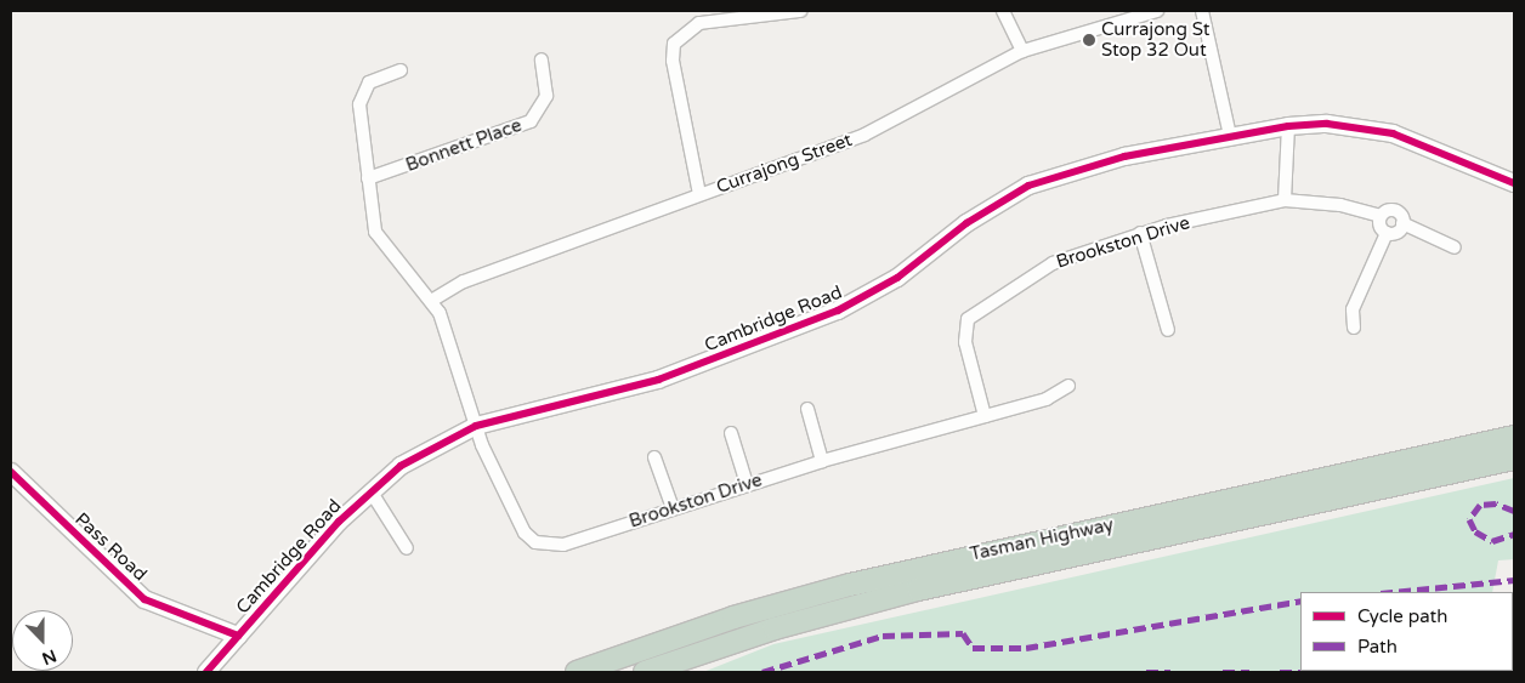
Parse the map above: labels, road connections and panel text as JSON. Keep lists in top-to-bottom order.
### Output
{
  "streets": {
    "highway": ["Tasman Highway"],
    "main road": ["Cambridge Road", "Pass Road"],
    "street": ["Bonnett Place", "Currajong Street", "Brookston Drive"]
  },
  "crossings": [
    ["Bonnett Place", "Brookston Drive"],
    ["Currajong Street", "Brookston Drive"],
    ["Brookston Drive", "Cambridge Road"],
    ["Cambridge Road", "Pass Road"]
  ],
  "places": ["Currajong St Stop 32 Out"],
  "legend": ["Cycle path", "Path"],
  "north": "bottom"
}
